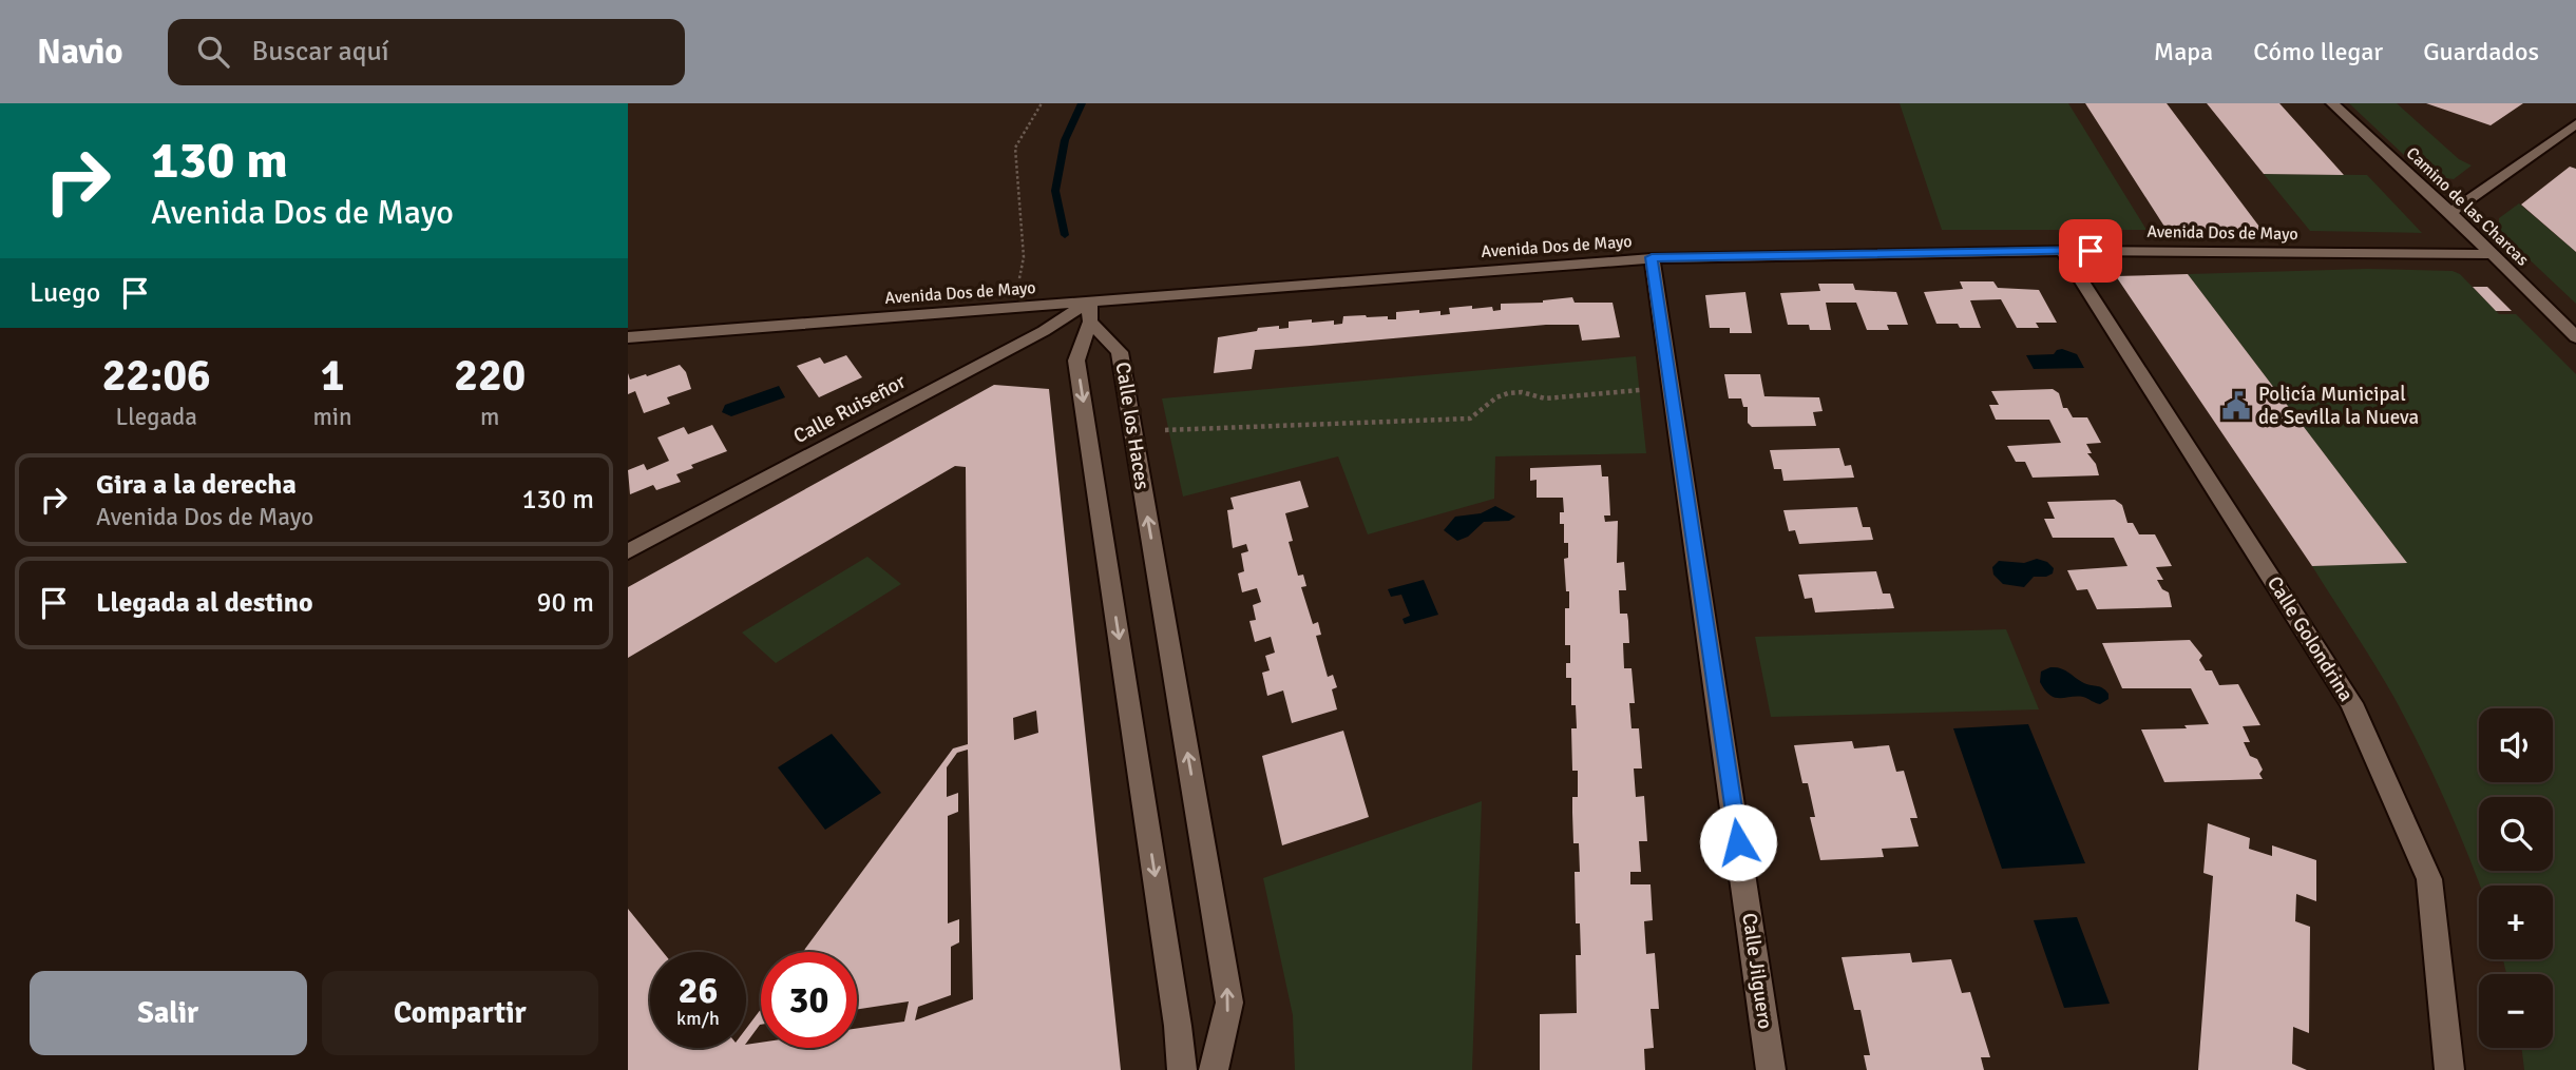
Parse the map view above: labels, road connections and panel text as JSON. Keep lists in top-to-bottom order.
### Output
{
  "streets": {
    "street": [
      "Camino de las Charcas",
      "Avenida Dos de Mayo",
      "Calle Ruiseñor",
      "Calle los Haces",
      "Calle Golondrina",
      "Calle Jilguero"
    ]
  },
  "crossings": [
    ["Camino de las Charcas", "Avenida Dos de Mayo"],
    ["Avenida Dos de Mayo", "Calle Ruiseñor"],
    ["Avenida Dos de Mayo", "Calle los Haces"],
    ["Avenida Dos de Mayo", "Calle Golondrina"],
    ["Avenida Dos de Mayo", "Calle Jilguero"],
    ["Calle Ruiseñor", "Calle los Haces"]
  ],
  "places": {
    "public building": ["Policía Municipal de Sevilla la Nueva"]
  },
  "page": {
    "header": "Navio",
    "search": "Buscar aquí",
    "nav": ["Mapa", "Cómo llegar", "Guardados"],
    "turn": ["130 m", "Avenida Dos de Mayo"],
    "then": "Luego",
    "eta": [
      "22:06",
      "Llegada",
      "1",
      "min",
      "220",
      "m"
    ],
    "list": [
      {
        "name": "Gira a la derecha",
        "note": "Avenida Dos de Mayo",
        "value": "130 m"
      },
      {
        "name": "Llegada al destino",
        "value": "90 m"
      }
    ],
    "map_buttons": ["+", "−"],
    "speed": "26 km/h",
    "limit": "30",
    "buttons": ["Salir", "Compartir"]
  }
}
